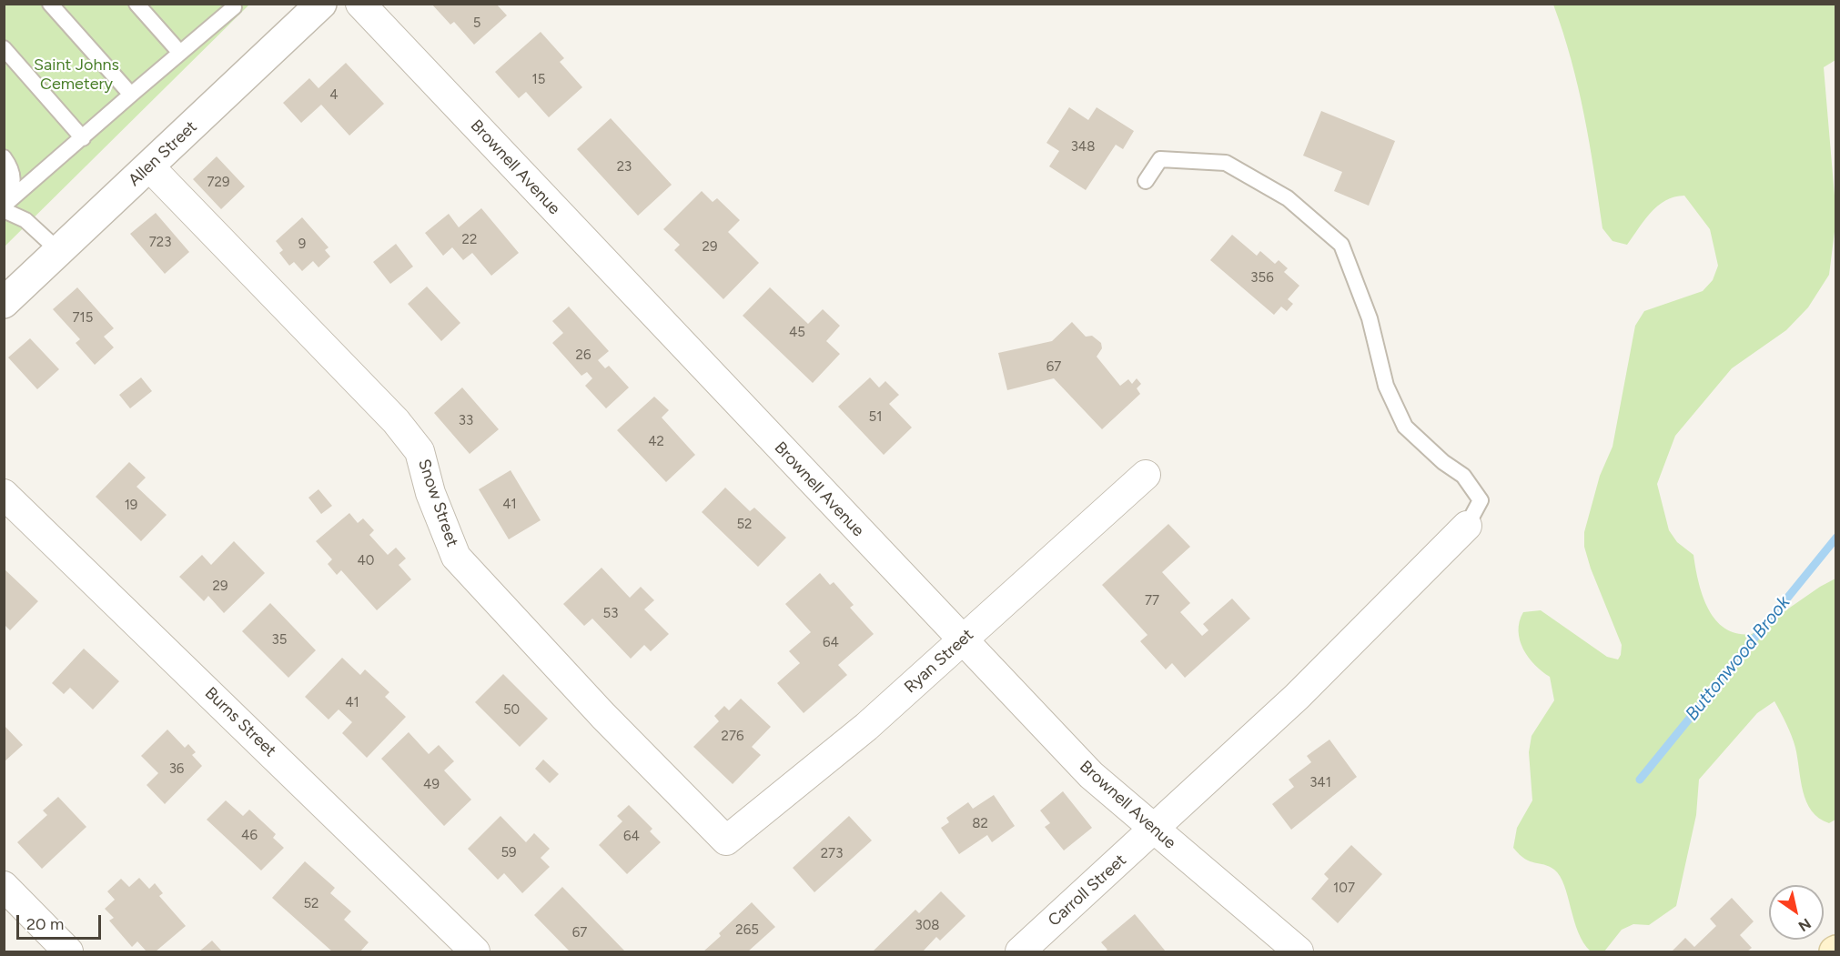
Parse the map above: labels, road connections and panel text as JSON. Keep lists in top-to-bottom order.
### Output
{
  "streets": {
    "street": [
      "Allen Street",
      "Brownell Avenue",
      "Snow Street",
      "Ryan Street",
      "Burns Street",
      "Carroll Street"
    ]
  },
  "crossings": [
    ["Allen Street", "Snow Street"],
    ["Brownell Avenue", "Ryan Street"],
    ["Brownell Avenue", "Carroll Street"],
    ["Snow Street", "Ryan Street"]
  ],
  "water": ["Buttonwood Brook"],
  "parks": ["Saint Johns Cemetery"],
  "house_numbers": [
    "5",
    "15",
    "4",
    "348",
    "23",
    "729",
    "22",
    "723",
    "9",
    "29",
    "356",
    "715",
    "45",
    "26",
    "67",
    "51",
    "33",
    "42",
    "41",
    "19",
    "52",
    "40",
    "29",
    "77",
    "53",
    "35",
    "64",
    "41",
    "50",
    "276",
    "36",
    "341",
    "49",
    "82",
    "46",
    "64",
    "59",
    "273",
    "107",
    "52",
    "308",
    "265",
    "67"
  ],
  "scale_bar": "20 m",
  "north": "bottom right"
}
